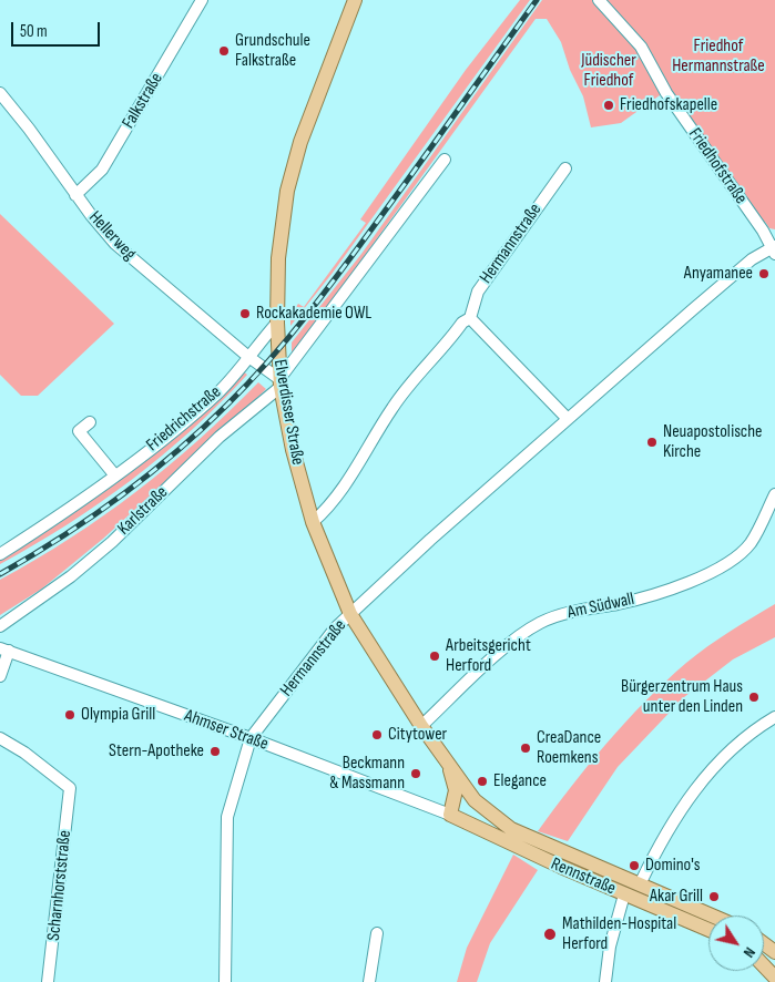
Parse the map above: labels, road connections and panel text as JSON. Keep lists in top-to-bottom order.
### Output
{
  "streets": {
    "main road": ["Elverdisser Straße", "Rennstraße"],
    "street": [
      "Falkstraße",
      "Friedhofstraße",
      "Hellerweg",
      "Hermannstraße",
      "Friedrichstraße",
      "Karlstraße",
      "Am Südwall",
      "Ahmser Straße",
      "Scharnhorststraße"
    ]
  },
  "crossings": [
    ["Falkstraße", "Hellerweg"],
    ["Friedhofstraße", "Hermannstraße"],
    ["Hellerweg", "Elverdisser Straße"],
    ["Hellerweg", "Friedrichstraße"],
    ["Hellerweg", "Karlstraße"],
    ["Hermannstraße", "Elverdisser Straße"],
    ["Hermannstraße", "Ahmser Straße"],
    ["Elverdisser Straße", "Karlstraße"],
    ["Elverdisser Straße", "Am Südwall"],
    ["Elverdisser Straße", "Ahmser Straße"],
    ["Elverdisser Straße", "Rennstraße"],
    ["Ahmser Straße", "Rennstraße"]
  ],
  "parks": ["Friedhof Hermannstraße", "Jüdischer Friedhof"],
  "places": [
    "Grundschule Falkstraße",
    "Friedhofskapelle",
    "Anyamanee",
    "Rockakademie OWL",
    "Neuapostolische Kirche",
    "Arbeitsgericht Herford",
    "Bürgerzentrum Haus unter den Linden",
    "Olympia Grill",
    "Citytower",
    "CreaDance Roemkens",
    "Stern-Apotheke",
    "Beckmann & Massmann",
    "Elegance",
    "Domino's",
    "Akar Grill",
    "Mathilden-Hospital Herford"
  ],
  "scale_bar": "50 m",
  "north": "bottom right"
}
